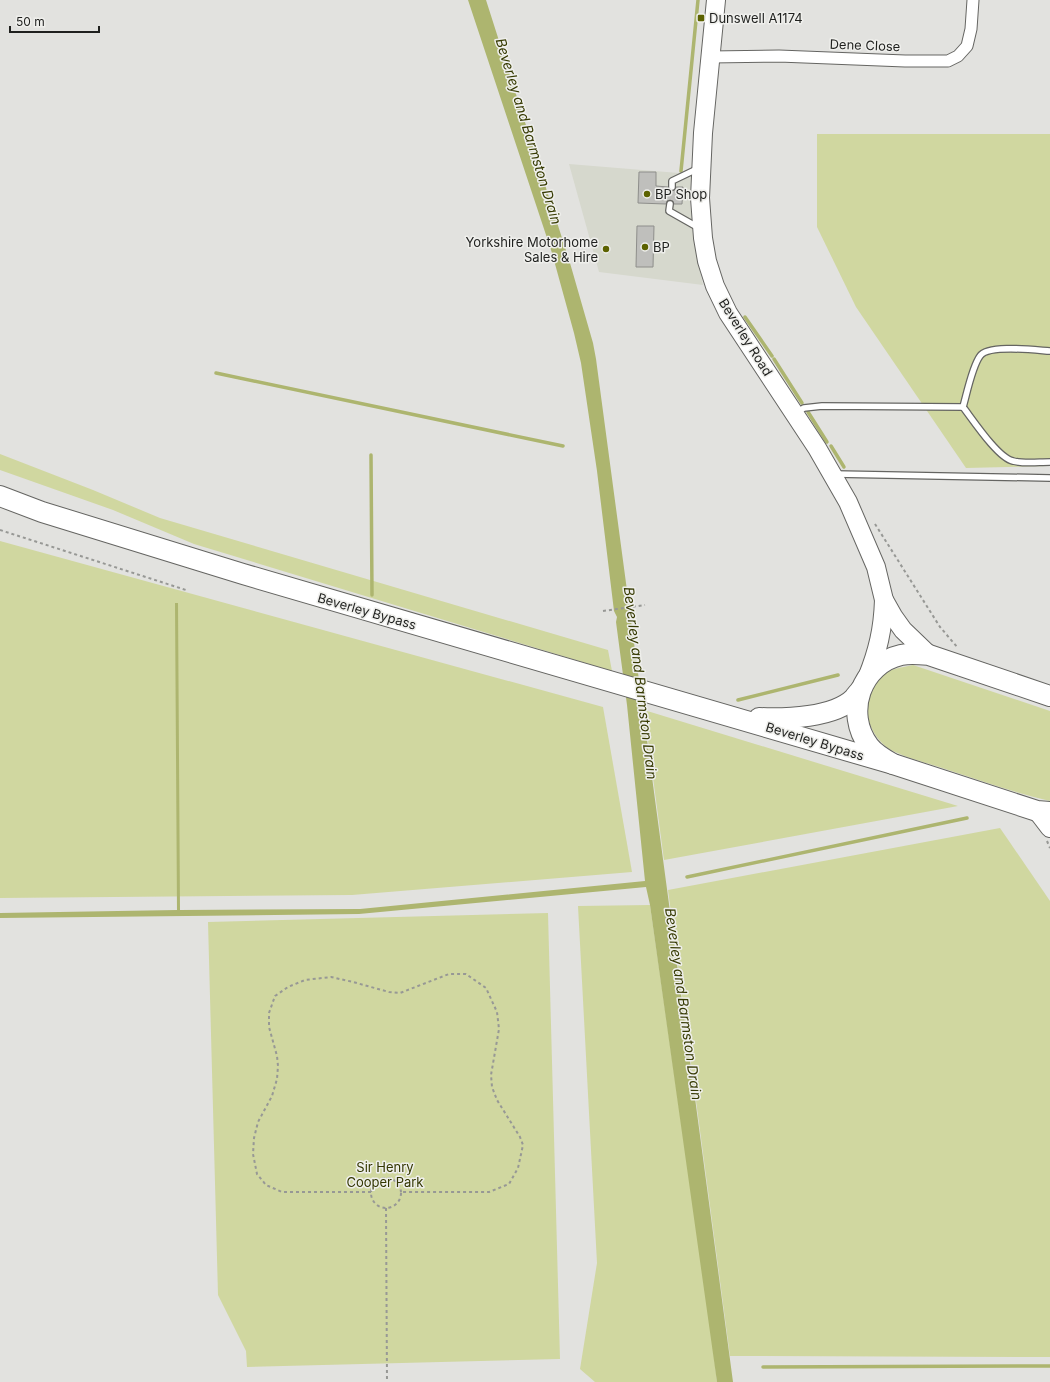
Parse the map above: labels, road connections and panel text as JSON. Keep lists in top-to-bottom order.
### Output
{
  "streets": {
    "highway": ["Beverley Bypass"],
    "main road": ["Beverley Road"],
    "street": ["Dene Close"]
  },
  "crossings": [
    ["Dene Close", "Beverley Road"],
    ["Beverley Road", "Beverley Bypass"]
  ],
  "water": ["Beverley and Barmston Drain"],
  "parks": ["Sir Henry Cooper Park"],
  "places": {
    "transit": ["Dunswell A1174"],
    "other": ["BP Shop", "BP", "Yorkshire Motorhome Sales & Hire"]
  },
  "scale_bar": "50 m"
}
